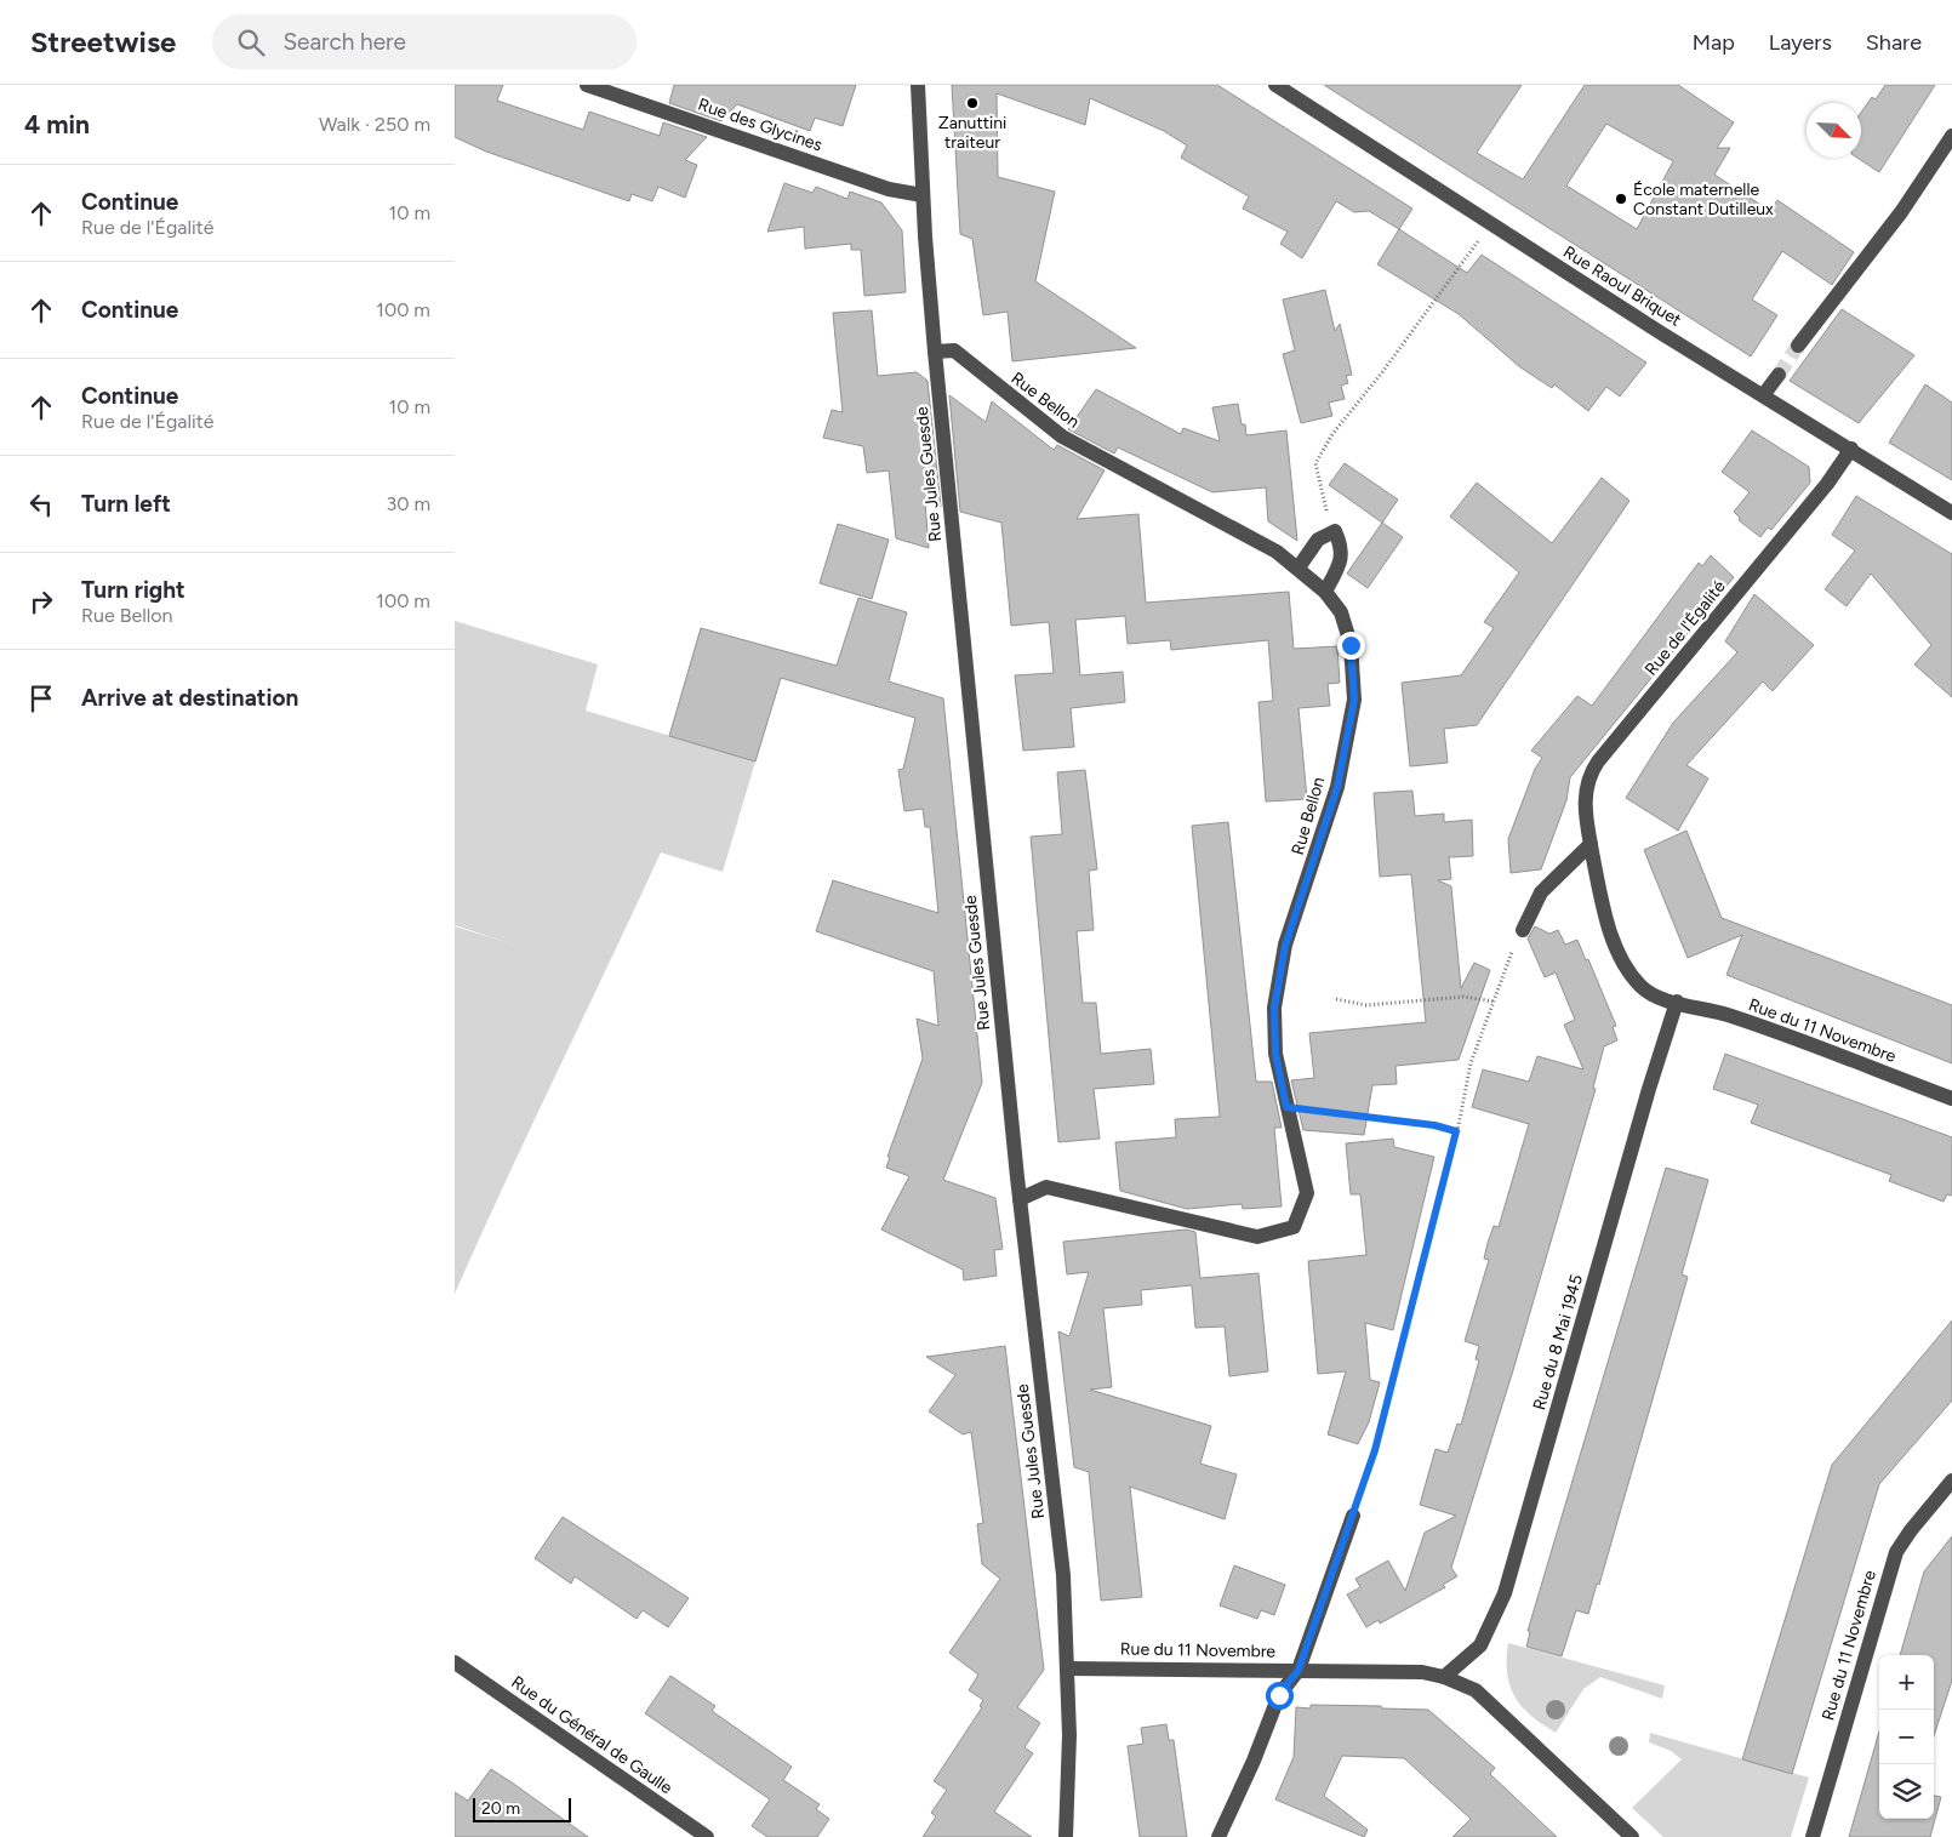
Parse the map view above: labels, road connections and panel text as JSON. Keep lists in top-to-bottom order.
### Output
{
  "streets": {
    "street": [
      "Rue des Glycines",
      "Rue Raoul Briquet",
      "Rue Bellon",
      "Rue Jules Guesde",
      "Rue de l'Égalité",
      "Rue du 11 Novembre",
      "Rue du 8 Mai 1945",
      "Rue du Général de Gaulle"
    ]
  },
  "crossings": [
    ["Rue des Glycines", "Rue Jules Guesde"],
    ["Rue Raoul Briquet", "Rue de l'Égalité"],
    ["Rue Bellon", "Rue Jules Guesde"],
    ["Rue Jules Guesde", "Rue du 11 Novembre"],
    ["Rue de l'Égalité", "Rue du 11 Novembre"],
    ["Rue de l'Égalité", "Rue du 8 Mai 1945"],
    ["Rue du 11 Novembre", "Rue du 8 Mai 1945"]
  ],
  "places": ["Zanuttini traiteur", "École maternelle Constant Dutilleux"],
  "scale_bar": "20 m",
  "north": "bottom right",
  "page": {
    "header": "Streetwise",
    "search": "Search here",
    "nav": ["Map", "Layers", "Share"],
    "heading": ["4 min", "Walk · 250 m"],
    "list": [
      ["Continue", "Rue de l'Égalité", "10 m"],
      ["Continue", "100 m"],
      ["Continue", "Rue de l'Égalité", "10 m"],
      ["Turn left", "30 m"],
      ["Turn right", "Rue Bellon", "100 m"],
      "Arrive at destination"
    ],
    "map_buttons": ["+", "−"],
    "scale": "20 m"
  }
}
